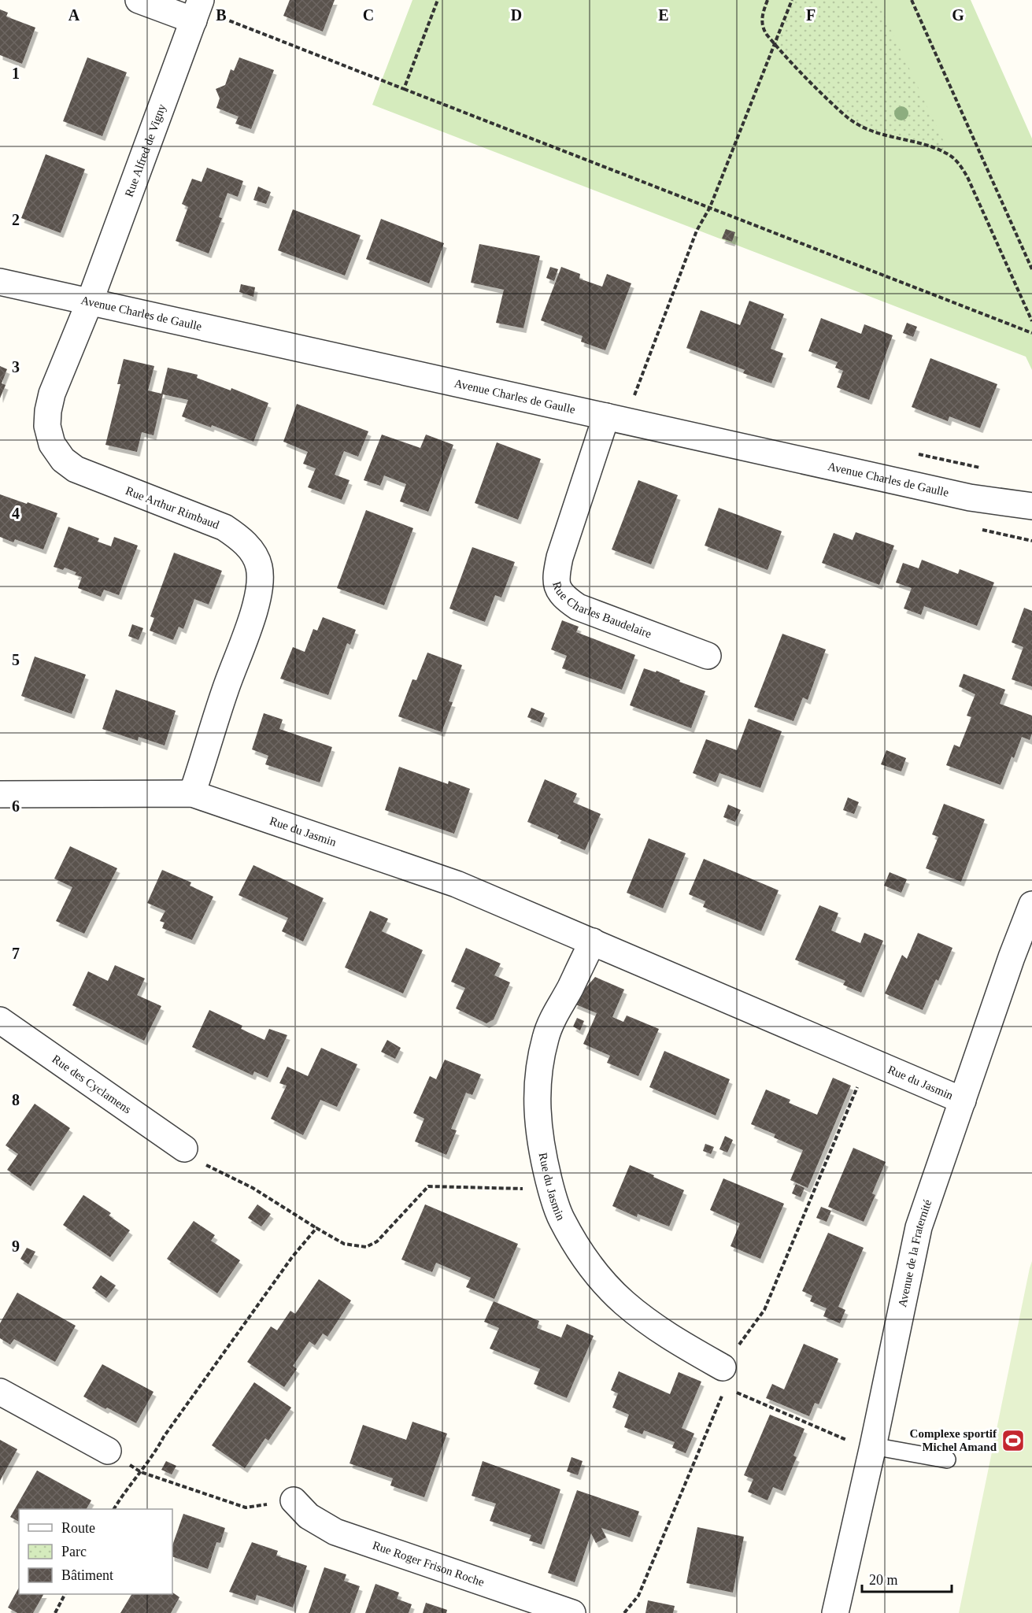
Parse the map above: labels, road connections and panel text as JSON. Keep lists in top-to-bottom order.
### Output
{
  "streets": {
    "street": [
      "Rue Alfred de Vigny",
      "Avenue Charles de Gaulle",
      "Rue Arthur Rimbaud",
      "Rue Charles Baudelaire",
      "Rue du Jasmin",
      "Rue des Cyclamens",
      "Avenue de la Fraternité",
      "Rue Roger Frison Roche"
    ]
  },
  "crossings": [
    ["Rue Alfred de Vigny", "Avenue Charles de Gaulle"],
    ["Rue Alfred de Vigny", "Rue Arthur Rimbaud"],
    ["Avenue Charles de Gaulle", "Rue Arthur Rimbaud"],
    ["Avenue Charles de Gaulle", "Rue Charles Baudelaire"],
    ["Rue Arthur Rimbaud", "Rue du Jasmin"],
    ["Rue du Jasmin", "Avenue de la Fraternité"]
  ],
  "places": {
    "sports": ["Complexe sportif Michel Amand"]
  },
  "legend": ["Route", "Parc", "Bâtiment"],
  "scale_bar": "20 m",
  "grid": {
    "columns": [
      "A",
      "B",
      "C",
      "D",
      "E",
      "F",
      "G"
    ],
    "rows": [
      "1",
      "2",
      "3",
      "4",
      "5",
      "6",
      "7",
      "8",
      "9"
    ]
  }
}
